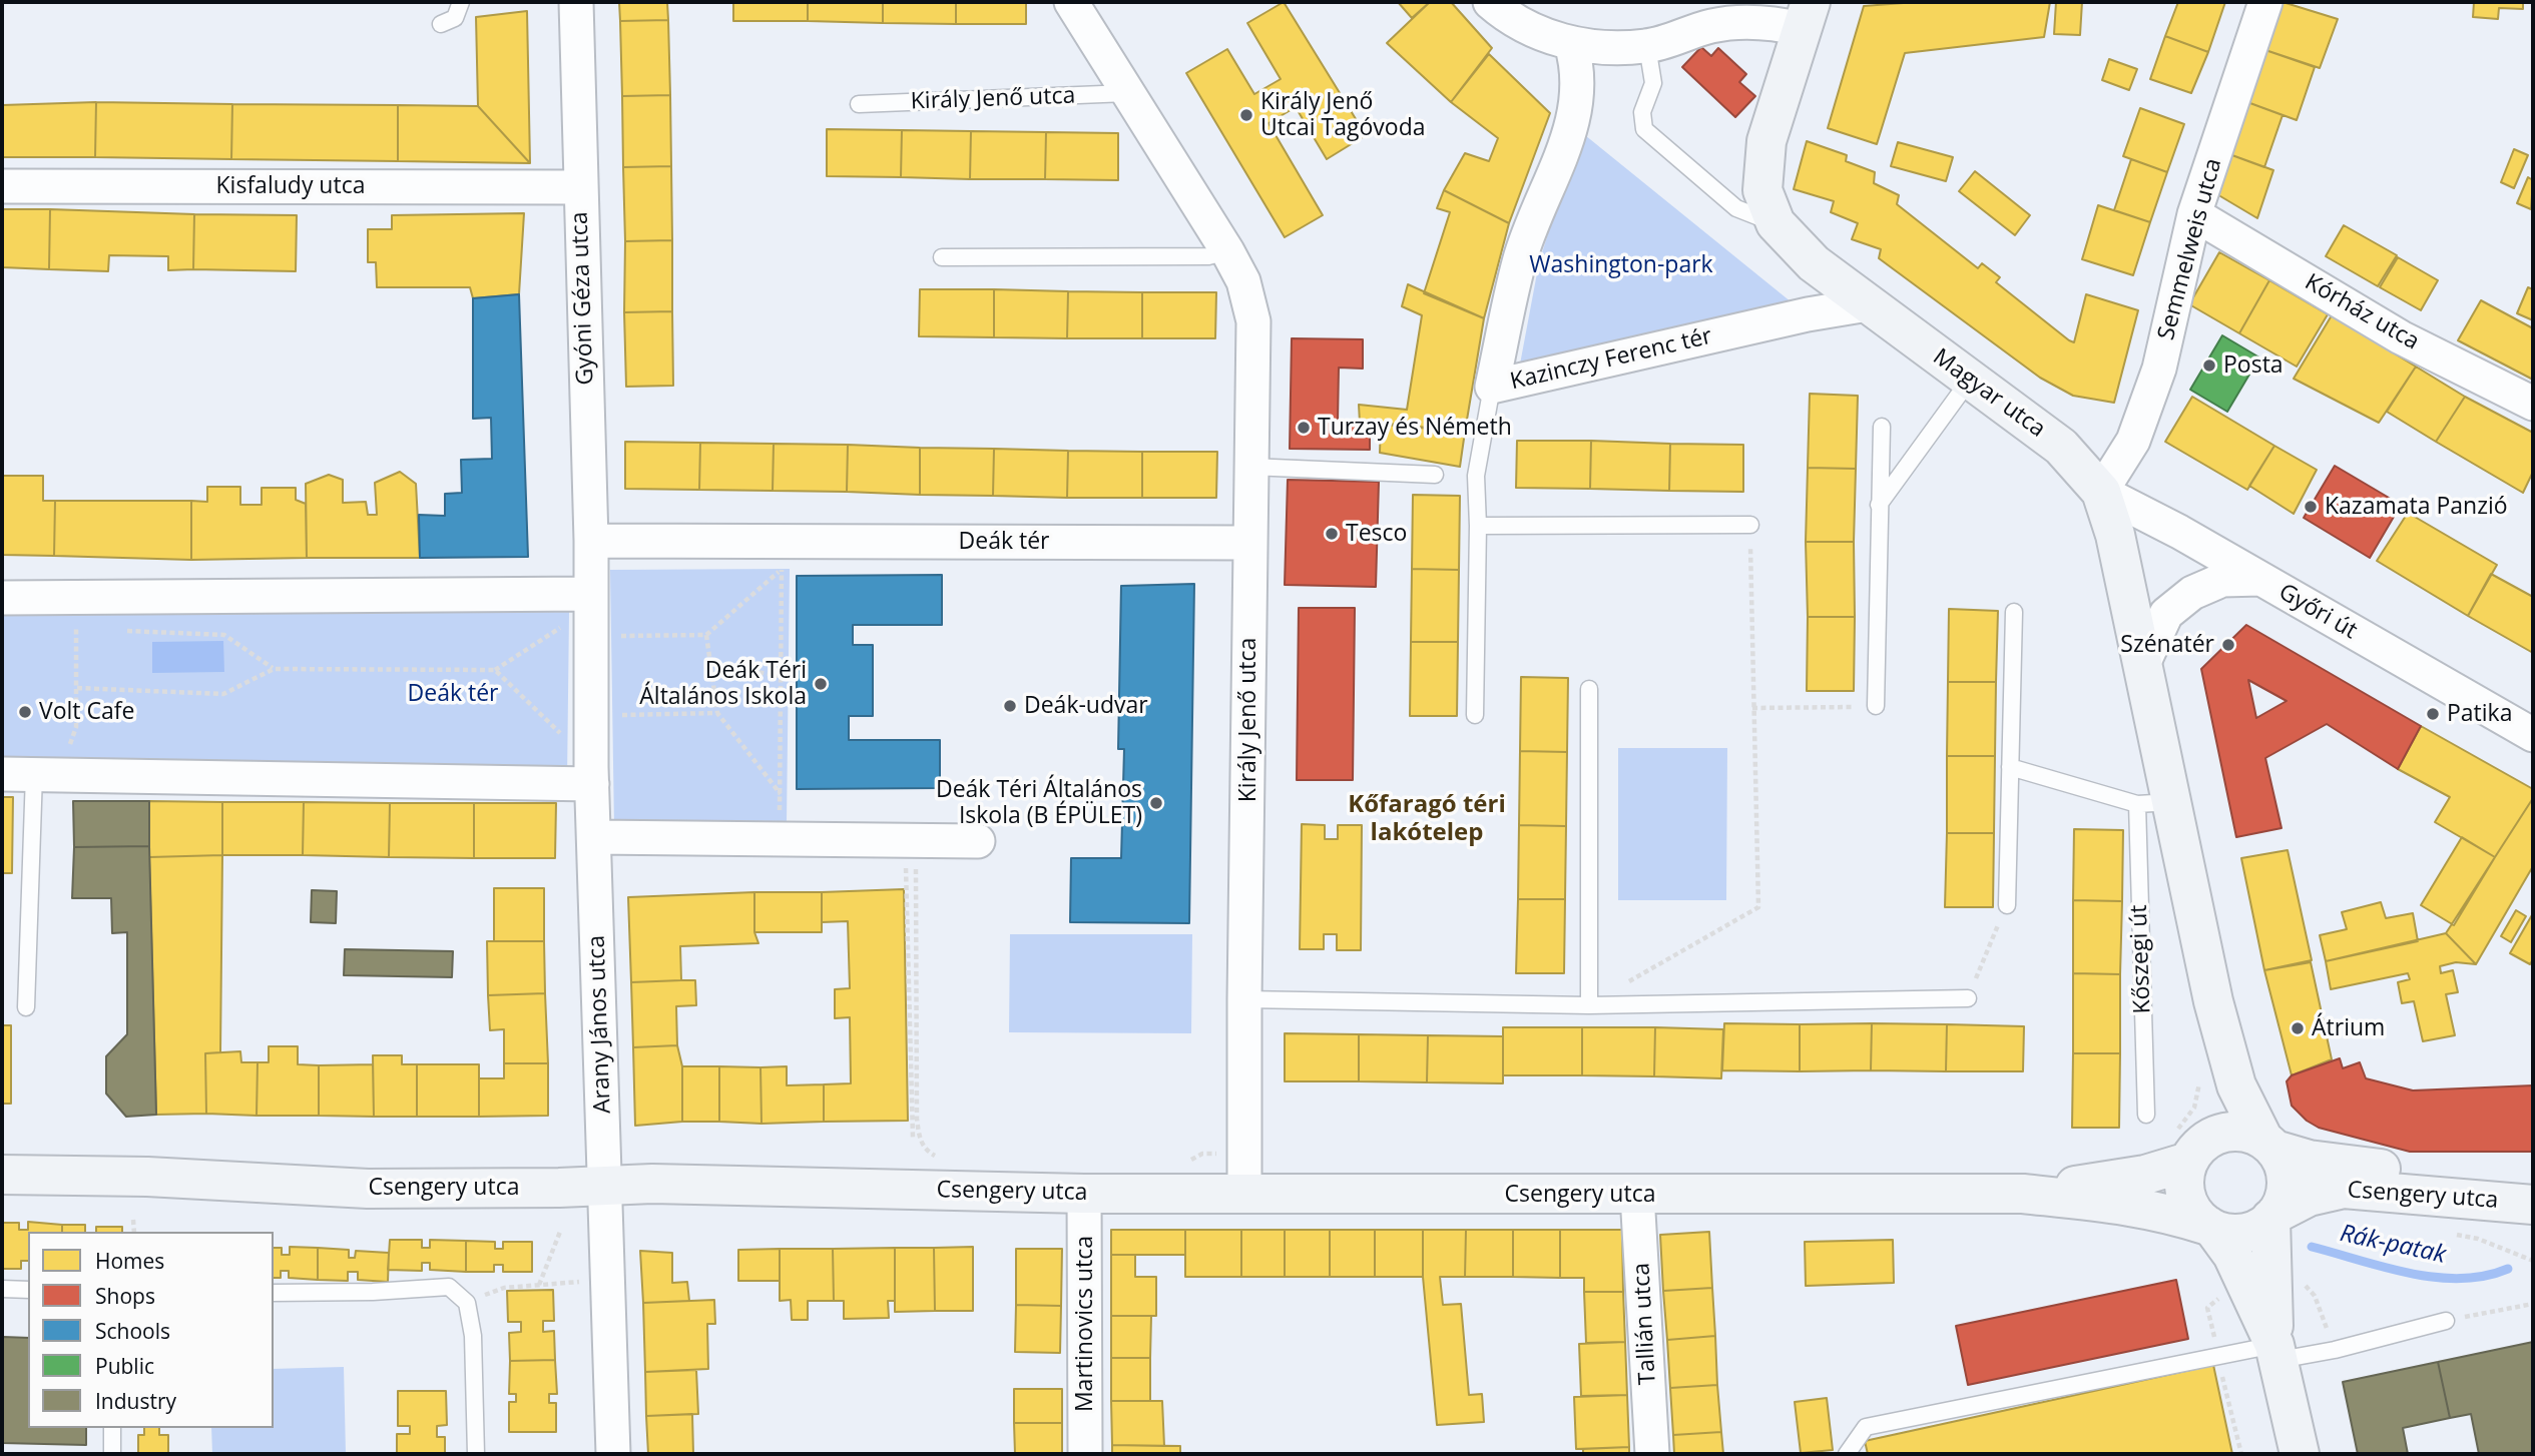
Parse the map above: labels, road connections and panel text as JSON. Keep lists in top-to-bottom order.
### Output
{
  "streets": {
    "main road": ["Magyar utca", "Kőszegi út", "Csengery utca"],
    "street": [
      "Király Jenő utca",
      "Kisfaludy utca",
      "Semmelweis utca",
      "Gyóni Géza utca",
      "Kórház utca",
      "Kazinczy Ferenc tér",
      "Deák tér",
      "Győri út",
      "Arany János utca",
      "Martinovics utca",
      "Tallián utca"
    ]
  },
  "crossings": [
    ["Király Jenő utca", "Deák tér"],
    ["Király Jenő utca", "Csengery utca"],
    ["Kisfaludy utca", "Gyóni Géza utca"],
    ["Semmelweis utca", "Kórház utca"],
    ["Semmelweis utca", "Magyar utca"],
    ["Semmelweis utca", "Győri út"],
    ["Semmelweis utca", "Kőszegi út"],
    ["Gyóni Géza utca", "Deák tér"],
    ["Gyóni Géza utca", "Arany János utca"],
    ["Kazinczy Ferenc tér", "Magyar utca"],
    ["Magyar utca", "Győri út"],
    ["Magyar utca", "Kőszegi út"],
    ["Győri út", "Kőszegi út"],
    ["Kőszegi út", "Csengery utca"],
    ["Arany János utca", "Csengery utca"],
    ["Csengery utca", "Martinovics utca"],
    ["Csengery utca", "Tallián utca"]
  ],
  "districts": ["Kőfaragó téri lakótelep"],
  "water": ["Rák-patak"],
  "parks": ["Washington-park", "Deák tér"],
  "places": [
    "Király Jenő Utcai Tagóvoda",
    "Posta",
    "Turzay és Németh",
    "Kazamata Panzió",
    "Tesco",
    "Szénatér",
    "Deák Téri Általános Iskola",
    "Deák-udvar",
    "Volt Cafe",
    "Patika",
    "Deák Téri Általános Iskola (B ÉPÜLET)",
    "Átrium"
  ],
  "legend": [
    "Homes",
    "Shops",
    "Schools",
    "Public",
    "Industry"
  ]
}
